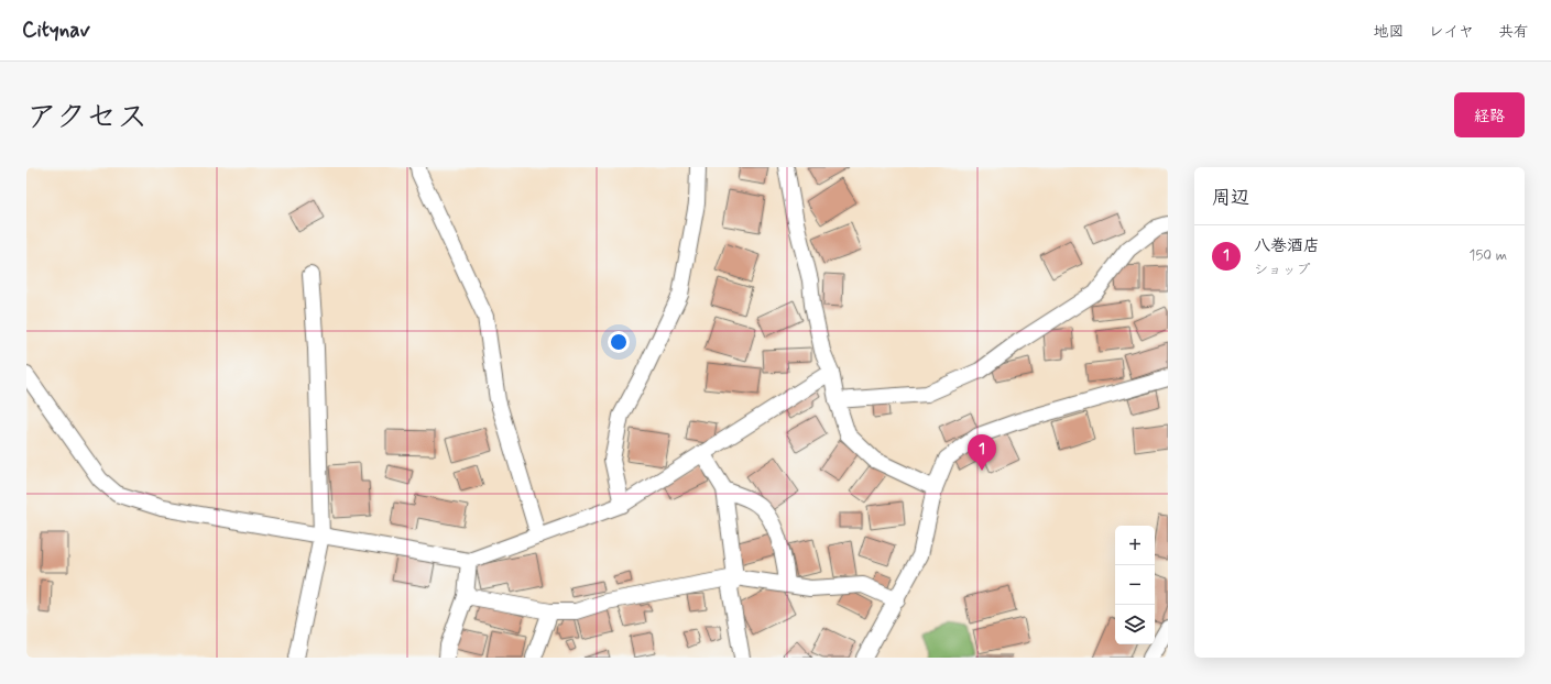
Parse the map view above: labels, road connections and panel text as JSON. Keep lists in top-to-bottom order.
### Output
{
  "page": {
    "header": "Citynav",
    "nav": ["地図", "レイヤ", "共有"],
    "title": "アクセス",
    "buttons": "経路",
    "heading": "周辺",
    "list": [
      {
        "mark": "1",
        "name": "八巻酒店",
        "note": "ショップ",
        "value": "150 m"
      }
    ],
    "pins": "1",
    "map_buttons": ["+", "−"]
  }
}
